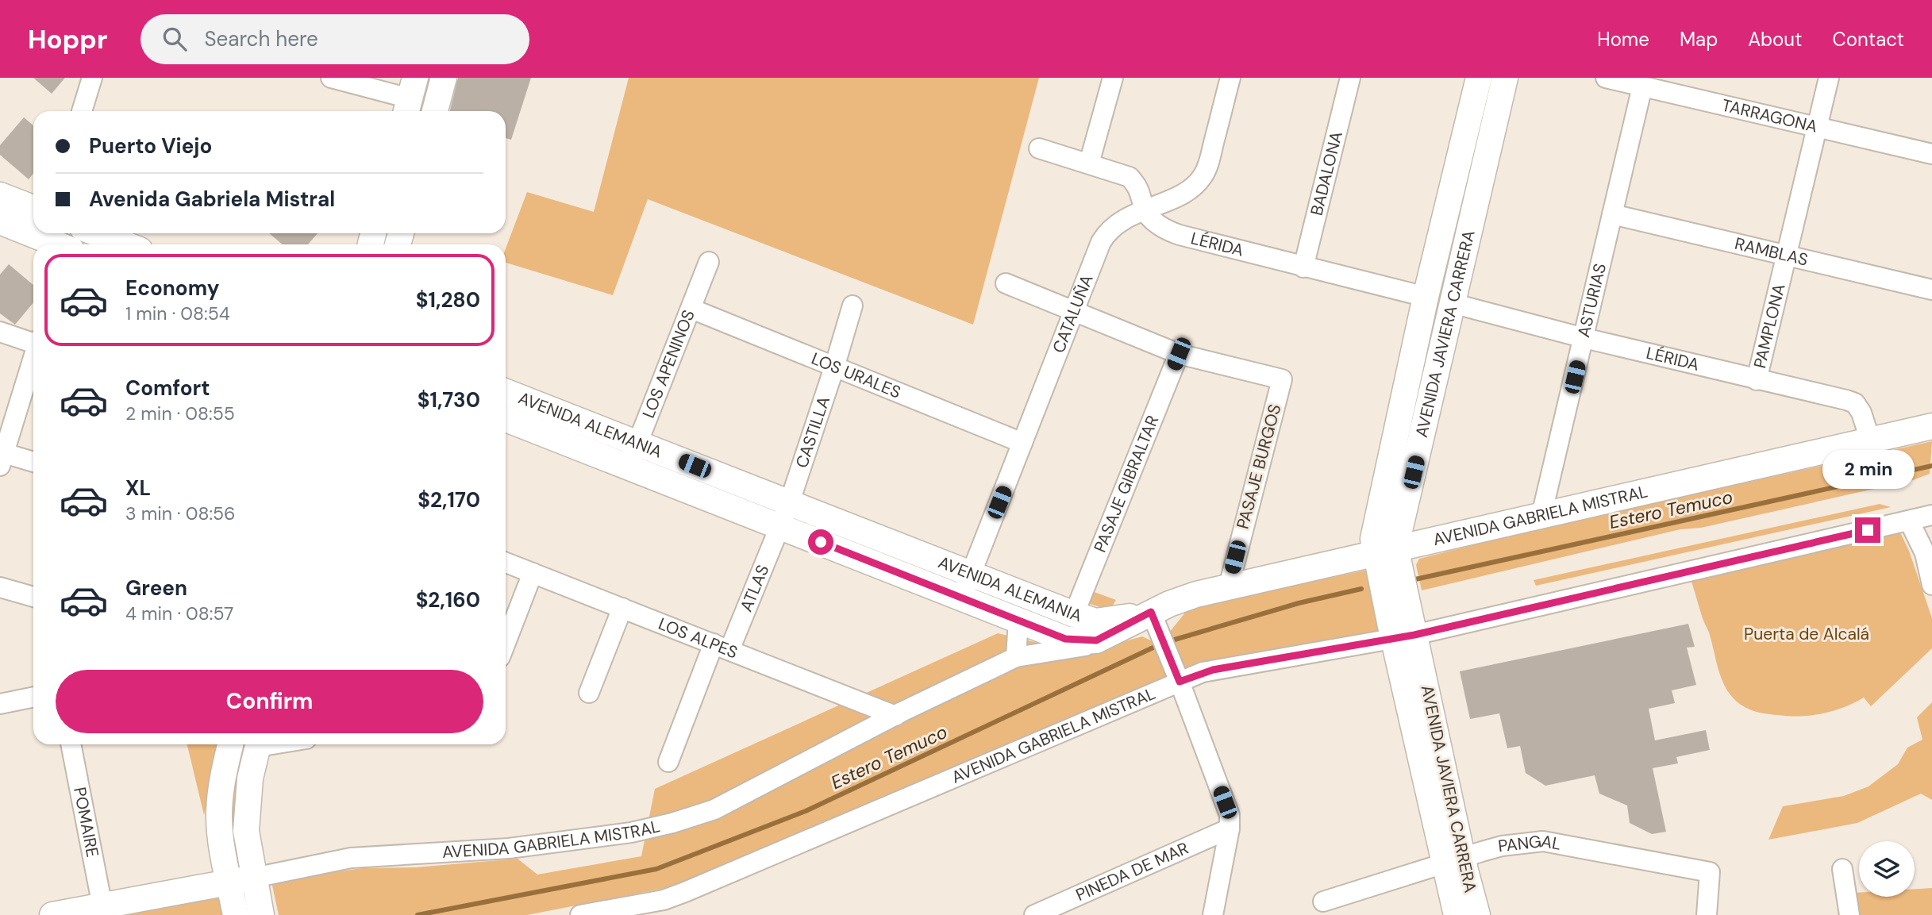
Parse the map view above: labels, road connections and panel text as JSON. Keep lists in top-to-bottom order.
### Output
{
  "streets": {
    "main road": ["AVENIDA JAVIERA CARRERA", "AVENIDA ALEMANIA", "AVENIDA GABRIELA MISTRAL"],
    "street": [
      "TARRAGONA",
      "BADALONA",
      "LÉRIDA",
      "RAMBLAS",
      "ASTURIAS",
      "CATALUÑA",
      "PAMPLONA",
      "LOS APENINOS",
      "LOS URALES",
      "CASTILLA",
      "PASAJE BURGOS",
      "PASAJE GIBRALTAR",
      "ATLAS",
      "LOS ALPES",
      "POMAIRE",
      "PANGAL",
      "PINEDA DE MAR"
    ]
  },
  "crossings": [
    ["TARRAGONA", "ASTURIAS"],
    ["TARRAGONA", "PAMPLONA"],
    ["BADALONA", "LÉRIDA"],
    ["LÉRIDA", "ASTURIAS"],
    ["LÉRIDA", "CATALUÑA"],
    ["LÉRIDA", "PAMPLONA"],
    ["LÉRIDA", "AVENIDA JAVIERA CARRERA"],
    ["LÉRIDA", "AVENIDA GABRIELA MISTRAL"],
    ["RAMBLAS", "ASTURIAS"],
    ["RAMBLAS", "PAMPLONA"],
    ["ASTURIAS", "AVENIDA GABRIELA MISTRAL"],
    ["CATALUÑA", "LOS URALES"],
    ["CATALUÑA", "AVENIDA ALEMANIA"],
    ["AVENIDA JAVIERA CARRERA", "AVENIDA GABRIELA MISTRAL"],
    ["AVENIDA JAVIERA CARRERA", "PANGAL"],
    ["LOS APENINOS", "LOS URALES"],
    ["LOS APENINOS", "AVENIDA ALEMANIA"],
    ["LOS URALES", "CASTILLA"],
    ["AVENIDA ALEMANIA", "CASTILLA"],
    ["AVENIDA ALEMANIA", "PASAJE GIBRALTAR"],
    ["AVENIDA ALEMANIA", "AVENIDA GABRIELA MISTRAL"],
    ["AVENIDA ALEMANIA", "ATLAS"],
    ["CASTILLA", "ATLAS"],
    ["PASAJE BURGOS", "PASAJE GIBRALTAR"],
    ["PASAJE BURGOS", "AVENIDA GABRIELA MISTRAL"],
    ["AVENIDA GABRIELA MISTRAL", "LOS ALPES"],
    ["AVENIDA GABRIELA MISTRAL", "POMAIRE"],
    ["ATLAS", "LOS ALPES"]
  ],
  "water": ["Estero Temuco"],
  "parks": ["Puerta de Alcalá"],
  "page": {
    "header": "Hoppr",
    "search": "Search here",
    "nav": [
      "Home",
      "Map",
      "About",
      "Contact"
    ],
    "banner": ["Puerto Viejo", "Avenida Gabriela Mistral"],
    "list": [
      {
        "name": "Economy",
        "note": "1 min · 08:54",
        "value": "$1,280"
      },
      {
        "name": "Comfort",
        "note": "2 min · 08:55",
        "value": "$1,730"
      },
      {
        "name": "XL",
        "note": "3 min · 08:56",
        "value": "$2,170"
      },
      {
        "name": "Green",
        "note": "4 min · 08:57",
        "value": "$2,160"
      }
    ],
    "bubble": "2 min",
    "buttons": "Confirm"
  }
}
